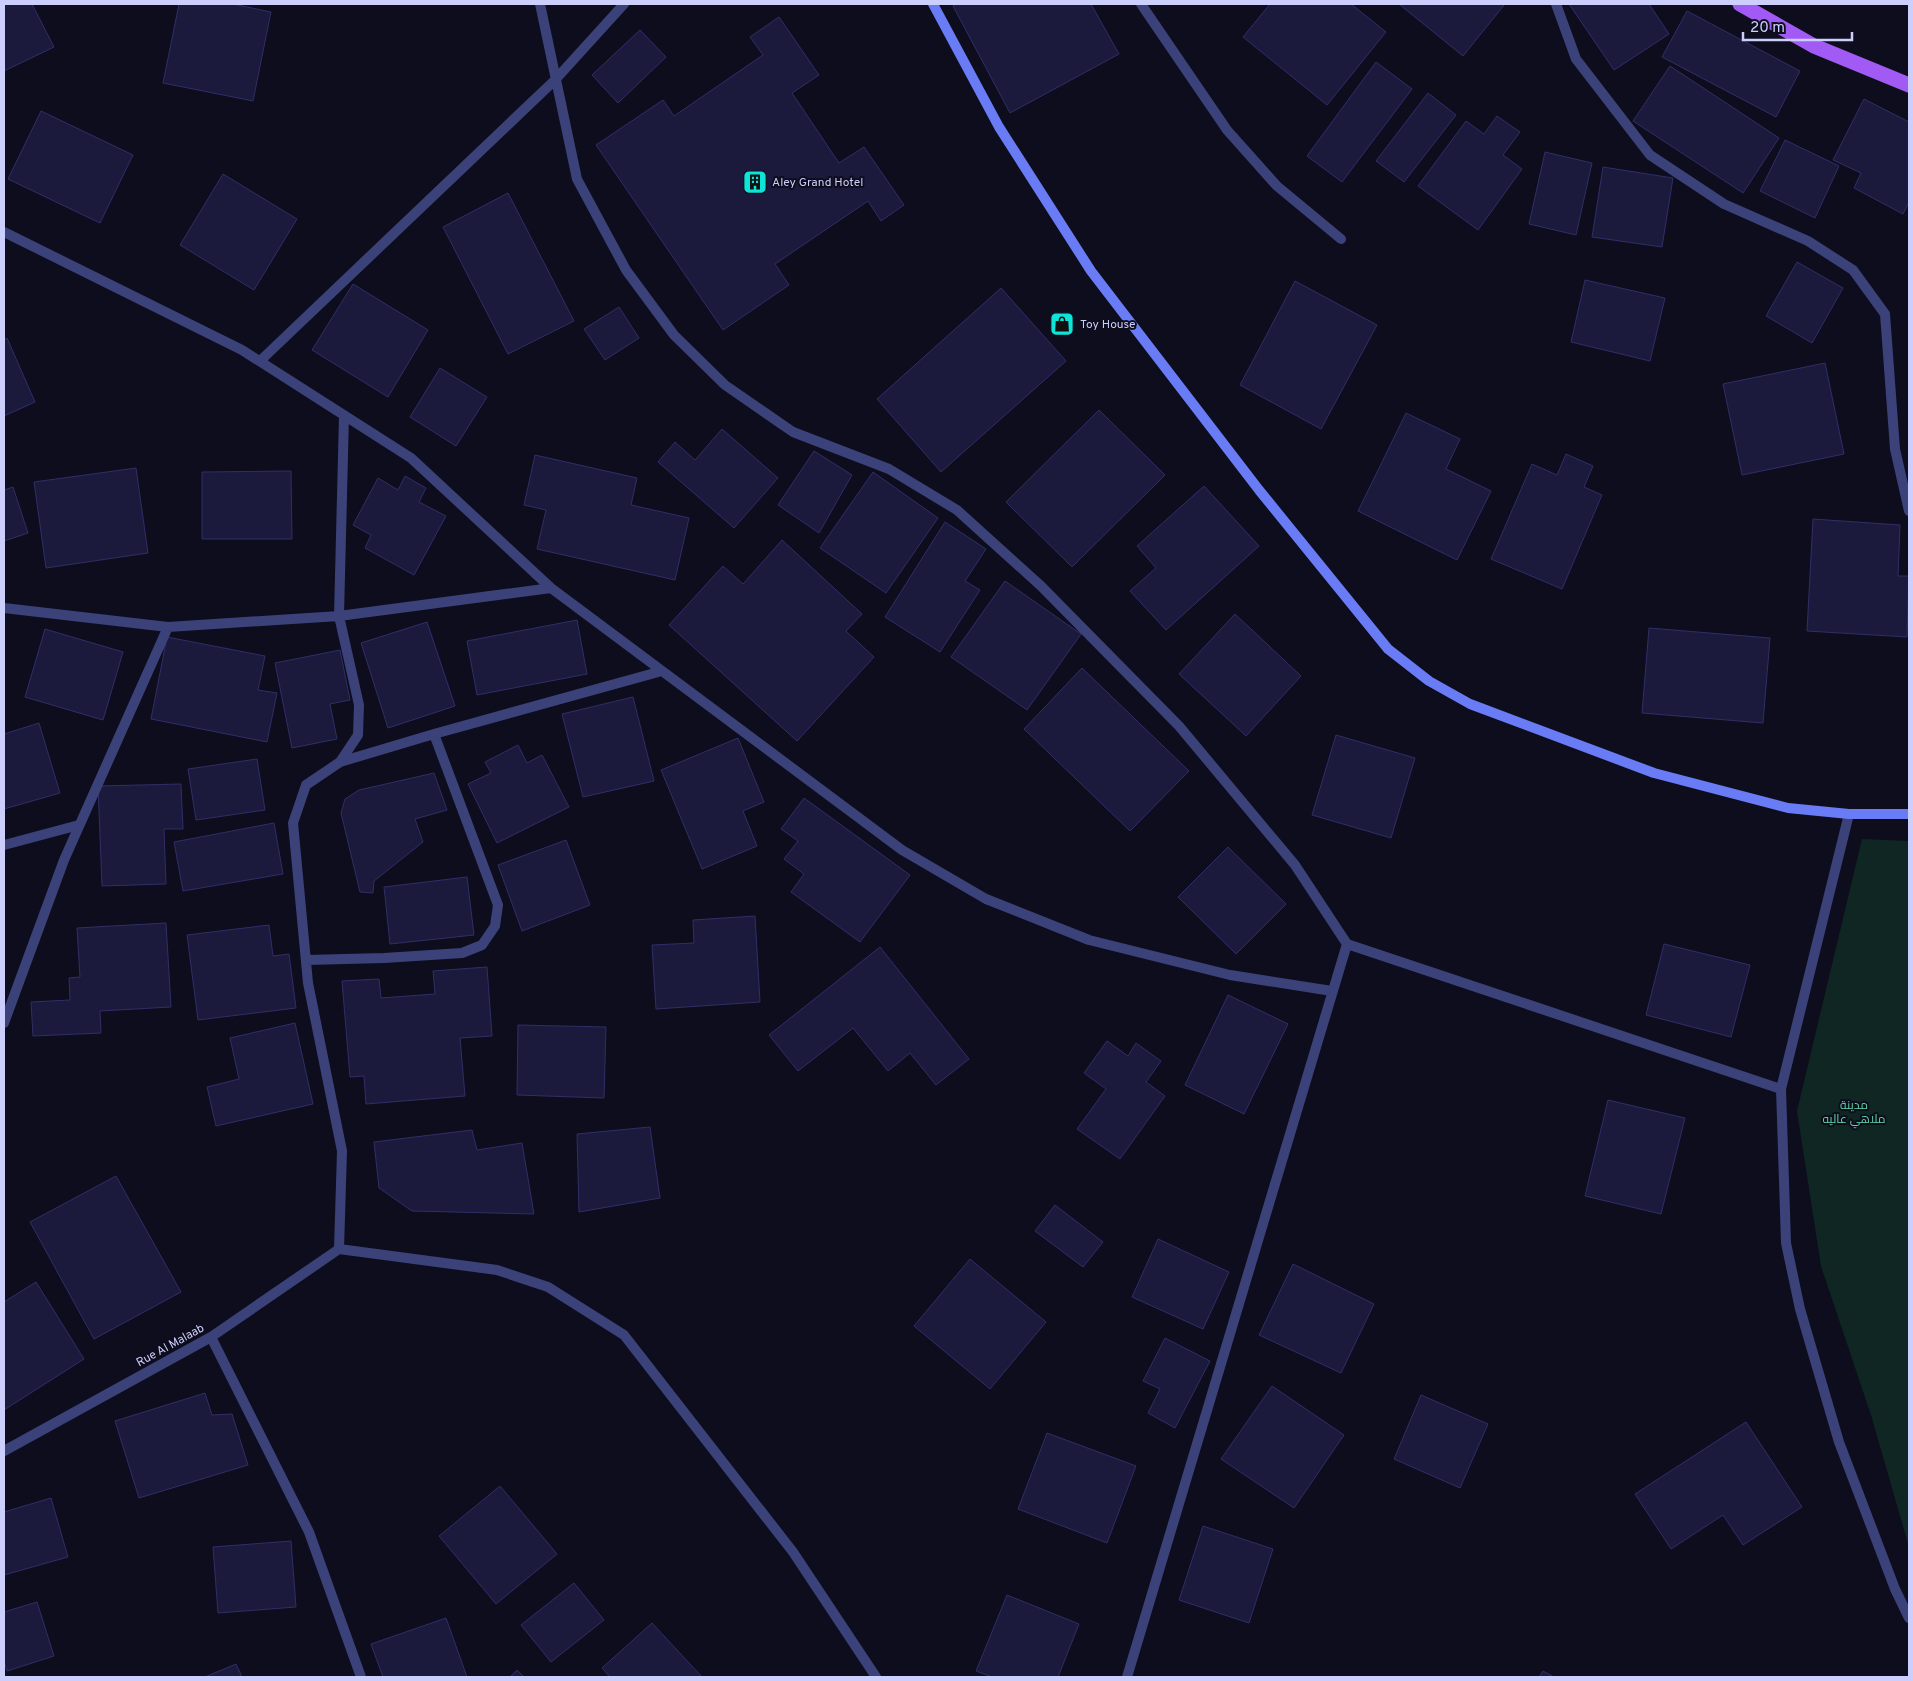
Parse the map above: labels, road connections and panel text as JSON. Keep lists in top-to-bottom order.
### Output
{
  "streets": {
    "street": ["Rue Al Malaab"]
  },
  "parks": ["مدينة ملاهي عاليه"],
  "places": {
    "building": ["Aley Grand Hotel"],
    "shop": ["Toy House"]
  },
  "scale_bar": "20 m"
}
